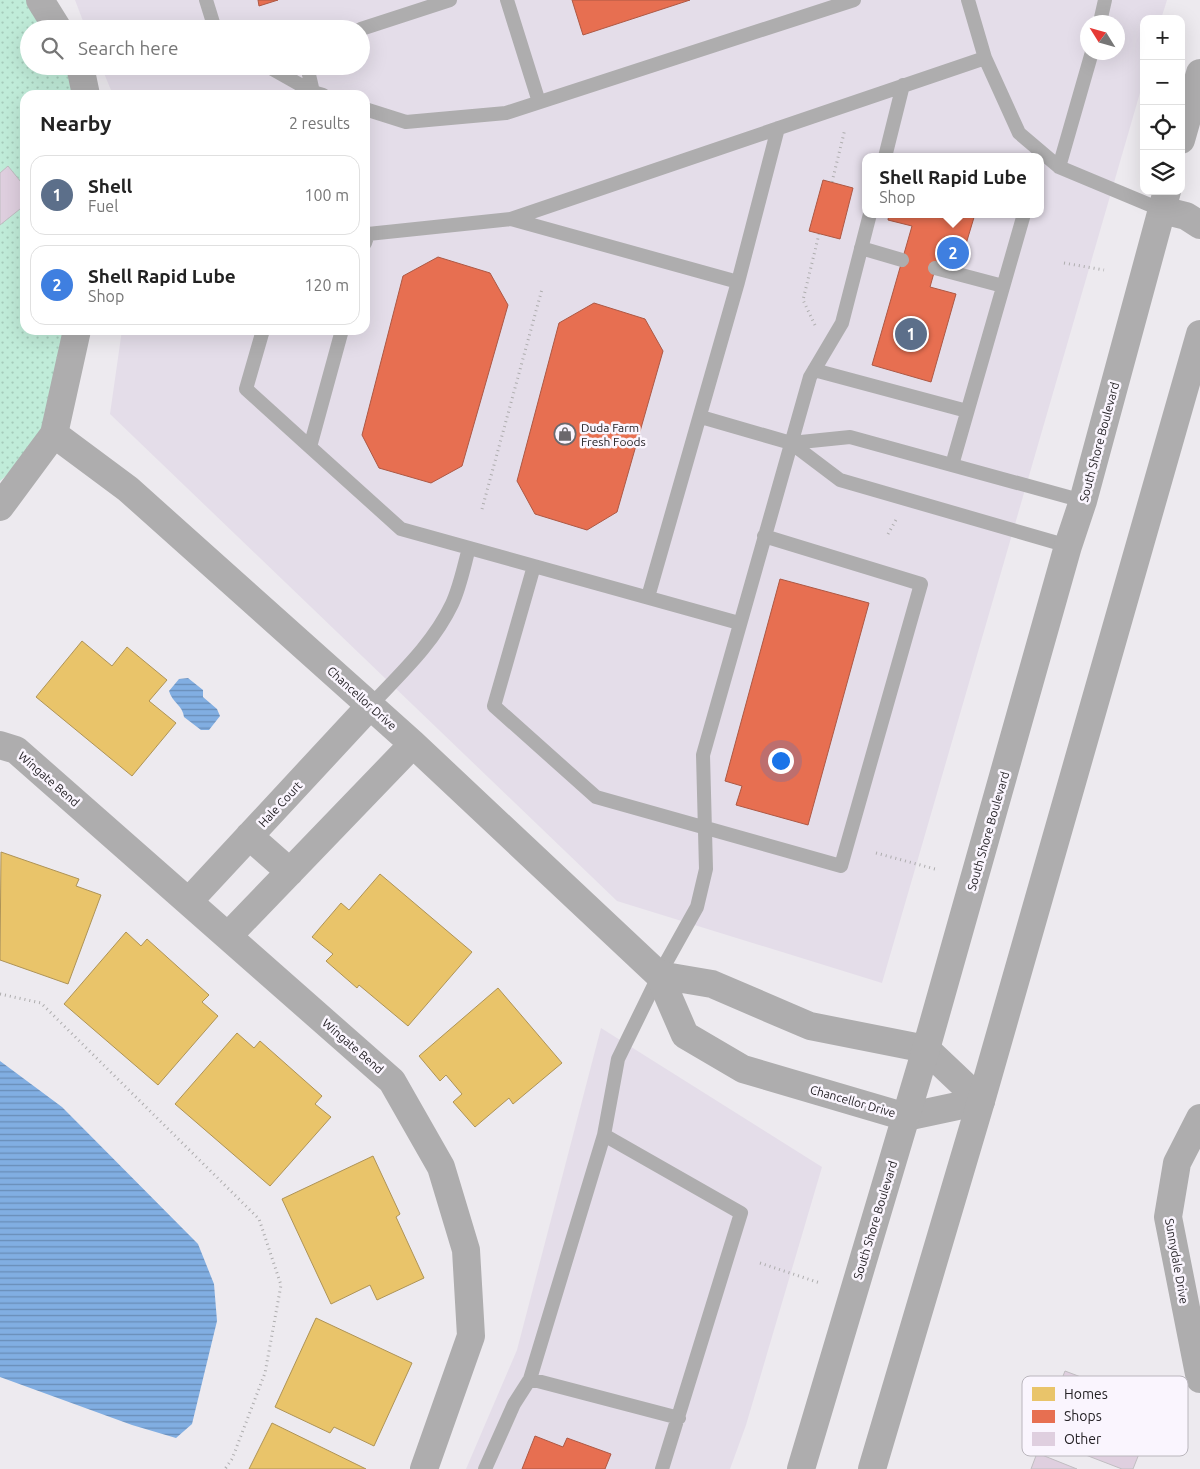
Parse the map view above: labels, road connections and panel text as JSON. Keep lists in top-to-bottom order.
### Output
{
  "streets": {
    "street": [
      "South Shore Boulevard",
      "Chancellor Drive",
      "Wingate Bend",
      "Hale Court",
      "Sunnydale Drive"
    ]
  },
  "crossings": [
    ["South Shore Boulevard", "Chancellor Drive"],
    ["Chancellor Drive", "Hale Court"],
    ["Wingate Bend", "Hale Court"]
  ],
  "places": {
    "shop": ["Duda Farm Fresh Foods"]
  },
  "legend": ["Homes", "Shops", "Other"],
  "north": "top left",
  "page": {
    "map_buttons": ["+", "−"],
    "search": "Search here",
    "heading": ["Nearby", "2 results"],
    "popup": ["Shell Rapid Lube", "Shop"],
    "list": [
      {
        "mark": "1",
        "name": "Shell",
        "note": "Fuel",
        "value": "100 m"
      },
      {
        "mark": "2",
        "name": "Shell Rapid Lube",
        "note": "Shop",
        "value": "120 m"
      }
    ],
    "pins": ["2", "1"]
  }
}
